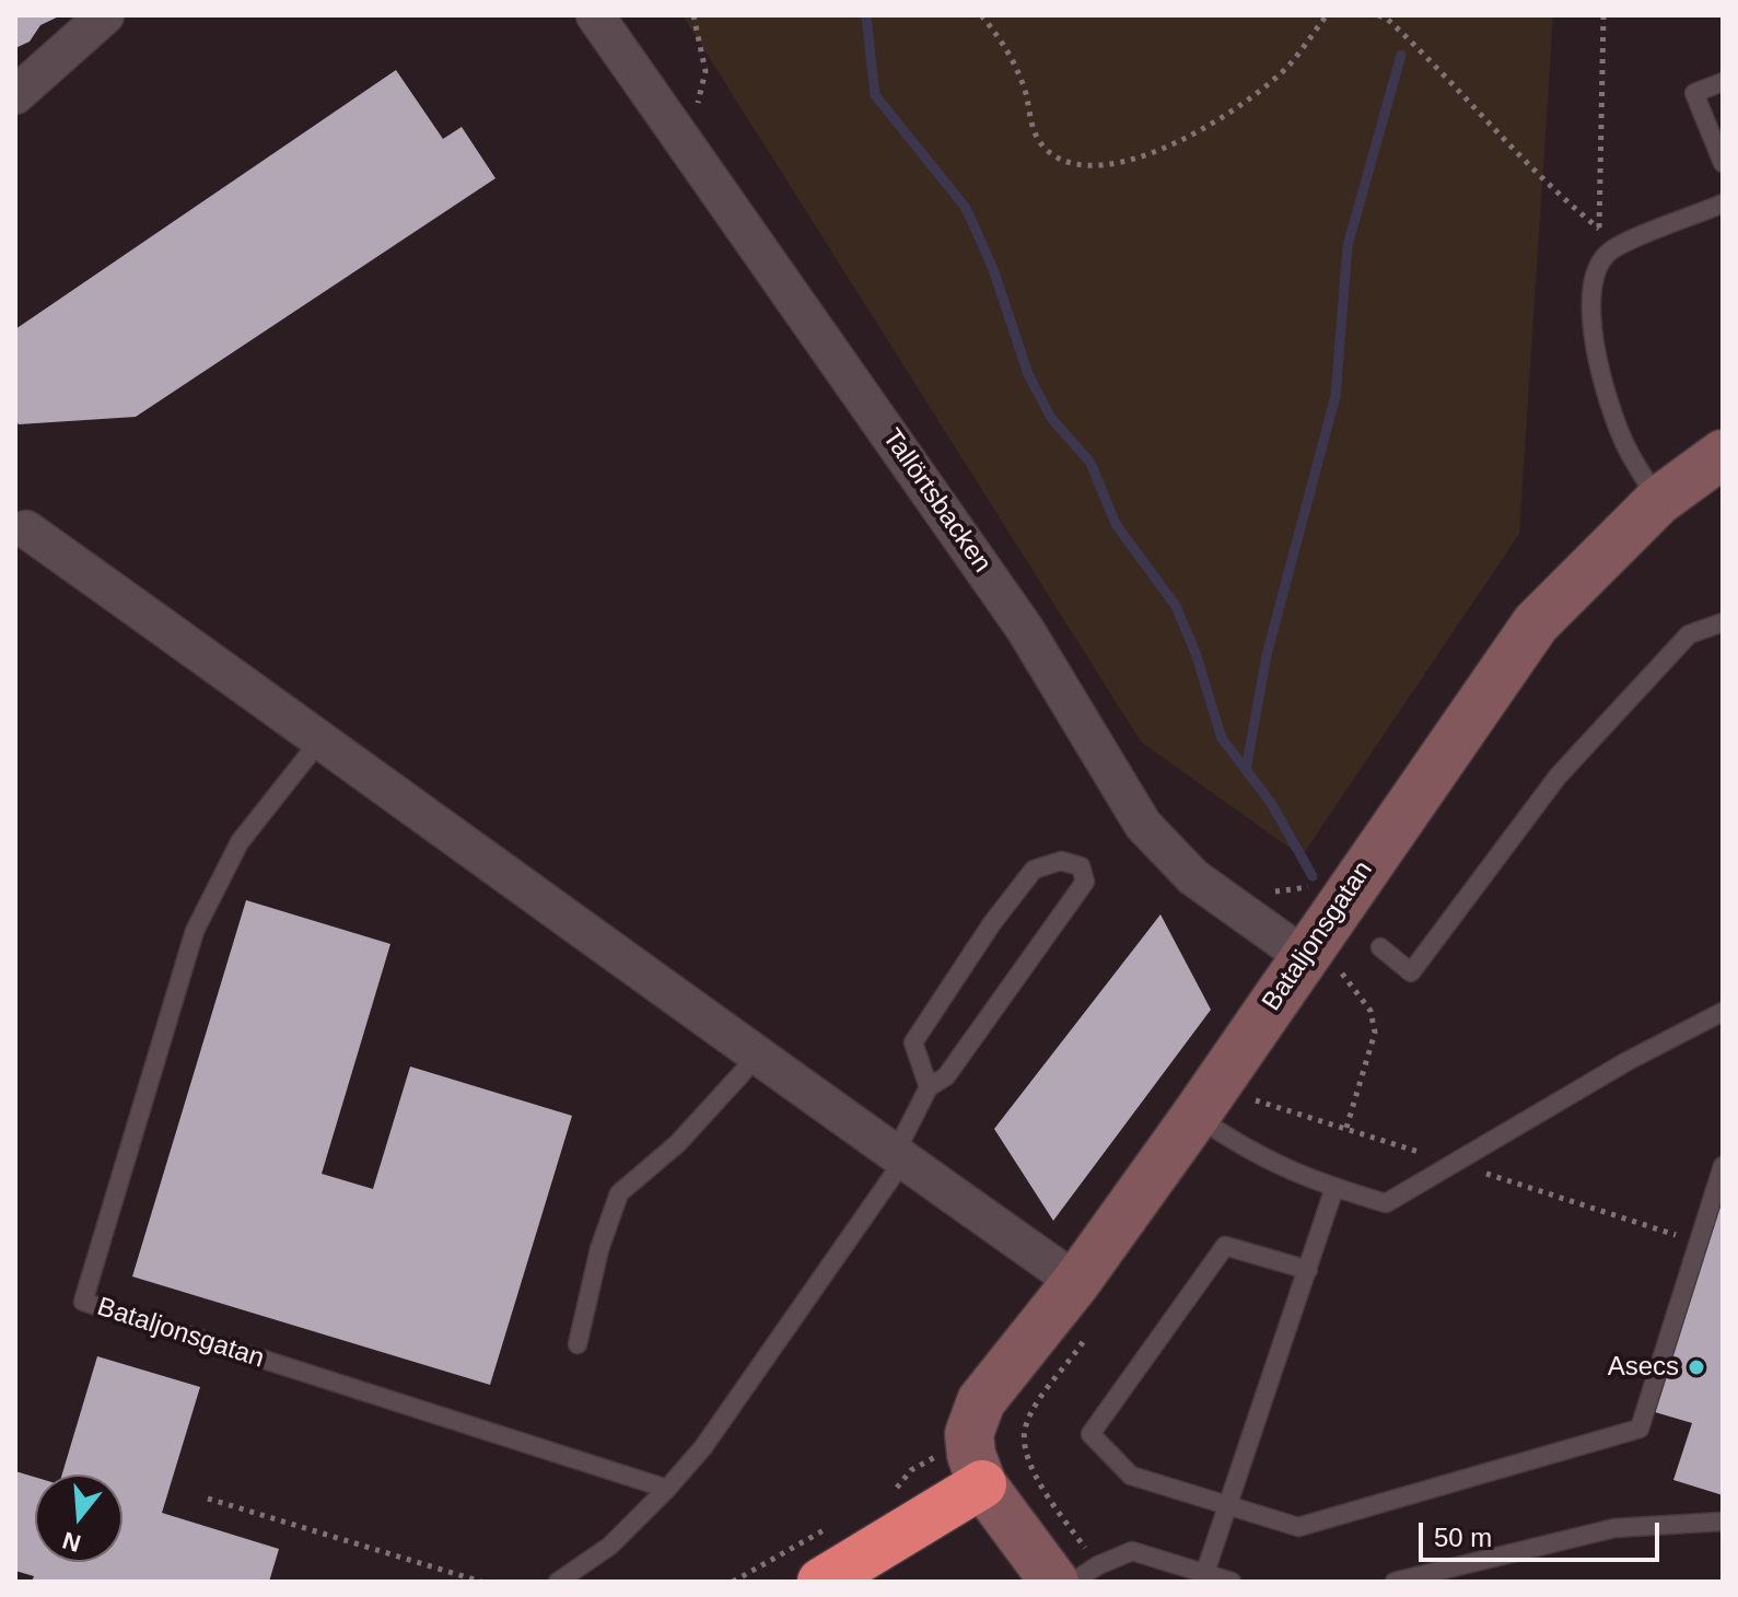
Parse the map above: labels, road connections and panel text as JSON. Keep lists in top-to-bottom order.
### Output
{
  "streets": {
    "street": ["Tallörtsbacken", "Bataljonsgatan"]
  },
  "crossings": [
    ["Tallörtsbacken", "Bataljonsgatan"]
  ],
  "places": ["Asecs"],
  "scale_bar": "50 m",
  "north": "bottom"
}
